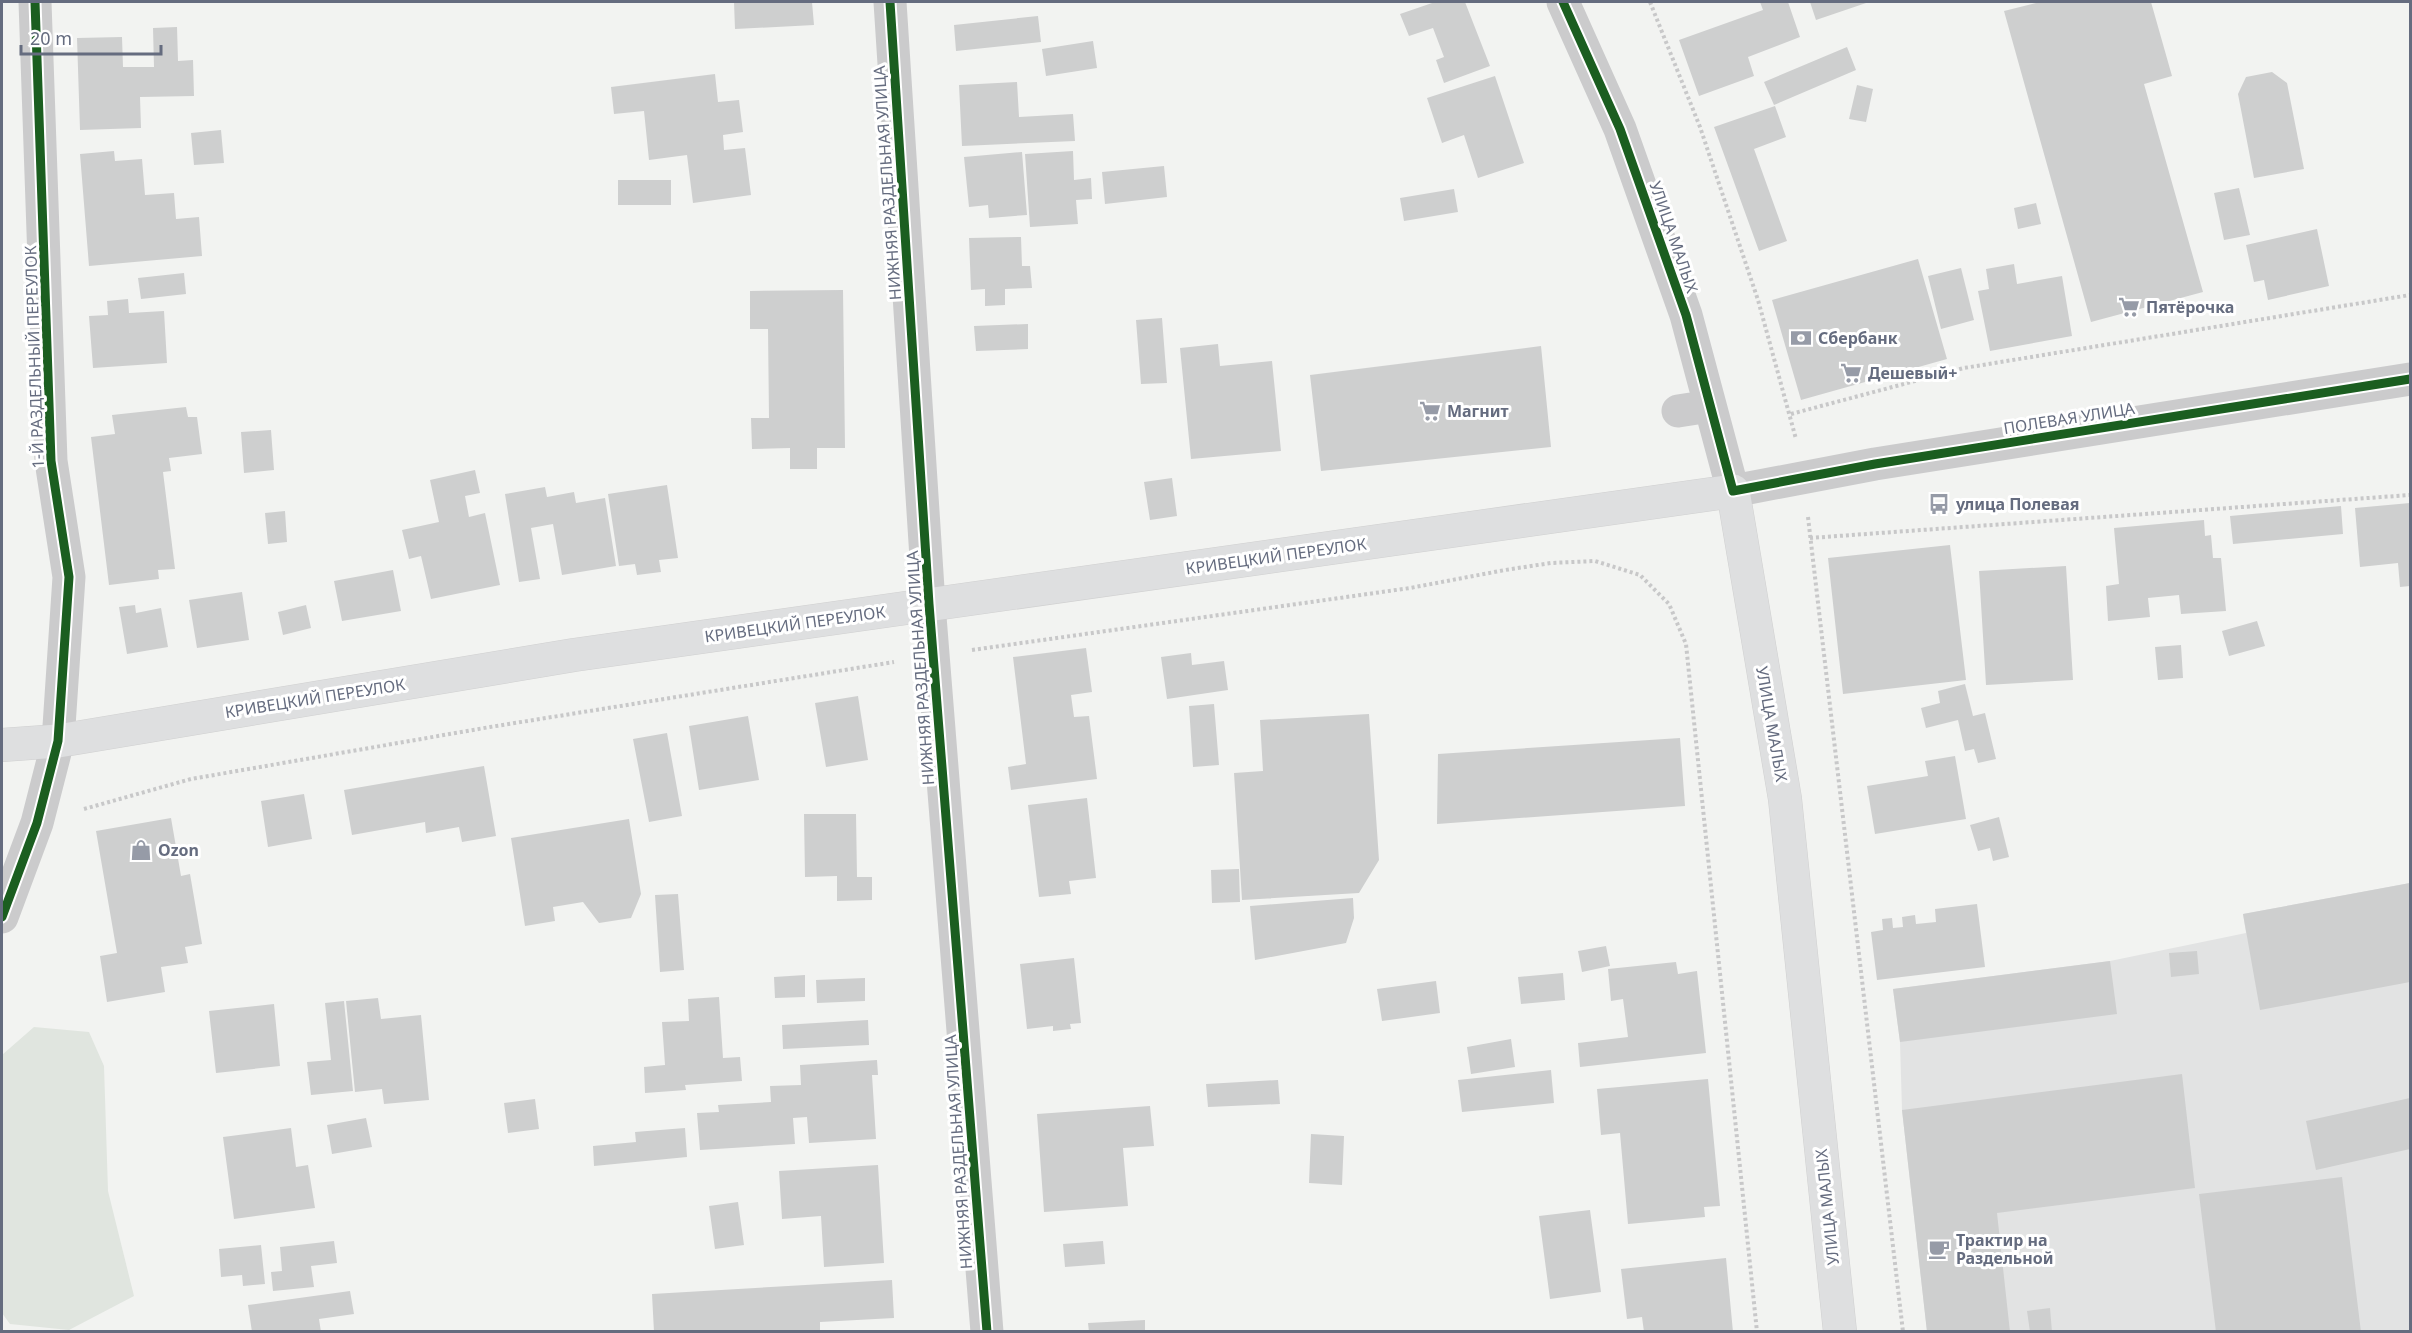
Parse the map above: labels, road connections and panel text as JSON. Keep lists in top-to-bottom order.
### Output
{
  "streets": {
    "main road": ["УЛИЦА МАЛЫХ", "КРИВЕЦКИЙ ПЕРЕУЛОК"],
    "street": ["НИЖНЯЯ РАЗДЕЛЬНАЯ УЛИЦА", "1-Й РАЗДЕЛЬНЫЙ ПЕРЕУЛОК", "ПОЛЕВАЯ УЛИЦА"]
  },
  "crossings": [
    ["НИЖНЯЯ РАЗДЕЛЬНАЯ УЛИЦА", "КРИВЕЦКИЙ ПЕРЕУЛОК"],
    ["УЛИЦА МАЛЫХ", "ПОЛЕВАЯ УЛИЦА"],
    ["УЛИЦА МАЛЫХ", "КРИВЕЦКИЙ ПЕРЕУЛОК"],
    ["1-Й РАЗДЕЛЬНЫЙ ПЕРЕУЛОК", "КРИВЕЦКИЙ ПЕРЕУЛОК"],
    ["ПОЛЕВАЯ УЛИЦА", "КРИВЕЦКИЙ ПЕРЕУЛОК"]
  ],
  "places": {
    "supermarket": ["Пятёрочка", "Дешевый+", "Магнит"],
    "bank": ["Сбербанк"],
    "bus stop": ["улица Полевая"],
    "shop": ["Ozon"],
    "cafe": ["Трактир на Раздельной"]
  },
  "scale_bar": "20 m"
}
